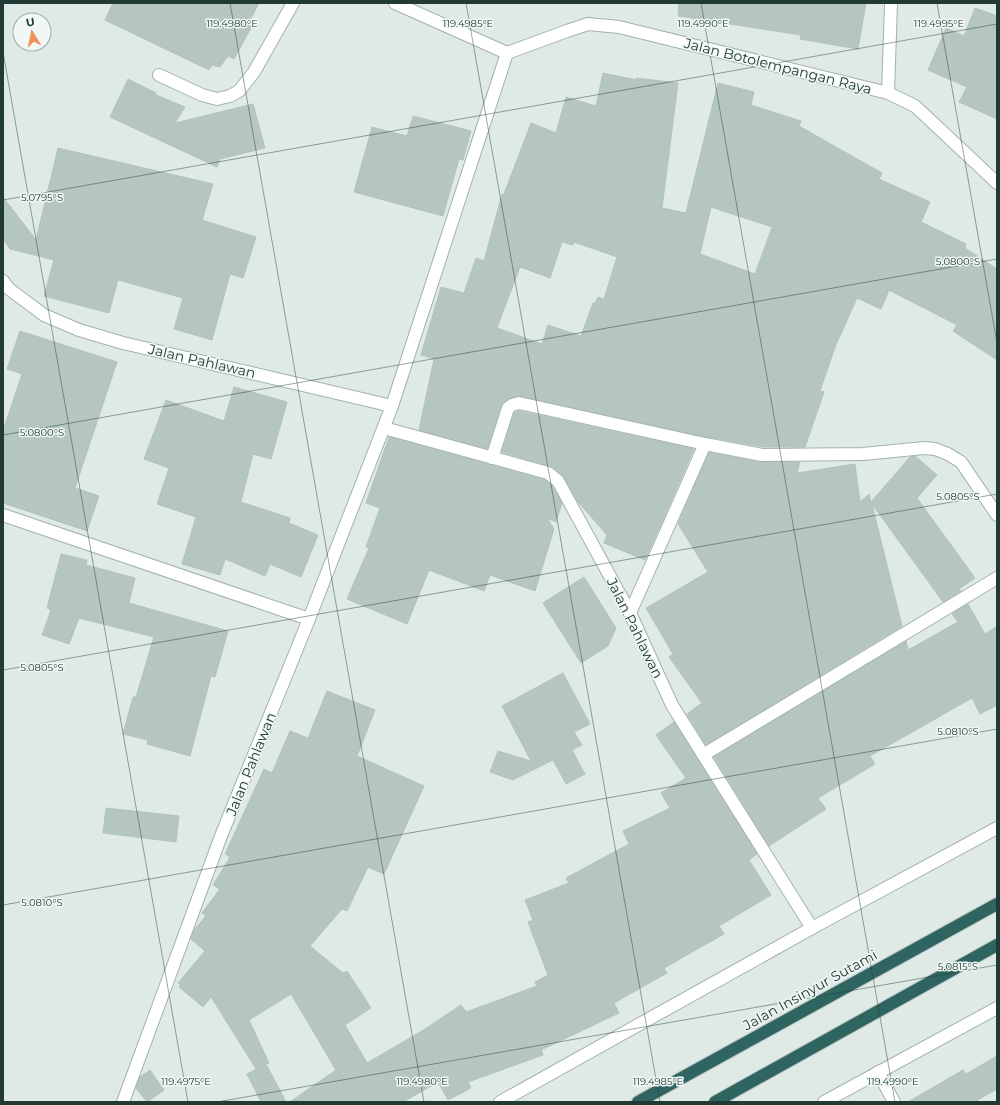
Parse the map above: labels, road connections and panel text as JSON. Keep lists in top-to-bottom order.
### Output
{
  "streets": {
    "highway": ["Jalan Insinyur Sutami"],
    "street": ["Jalan Botolempangan Raya", "Jalan Pahlawan"]
  },
  "north": "top",
  "coordinates": [
    "119.4995°E",
    "119.4980°E",
    "119.4985°E",
    "119.4990°E",
    "5.0795°S",
    "5.0800°S",
    "5.0805°S",
    "5.0810°S",
    "5.0815°S",
    "119.4975°E"
  ]
}
